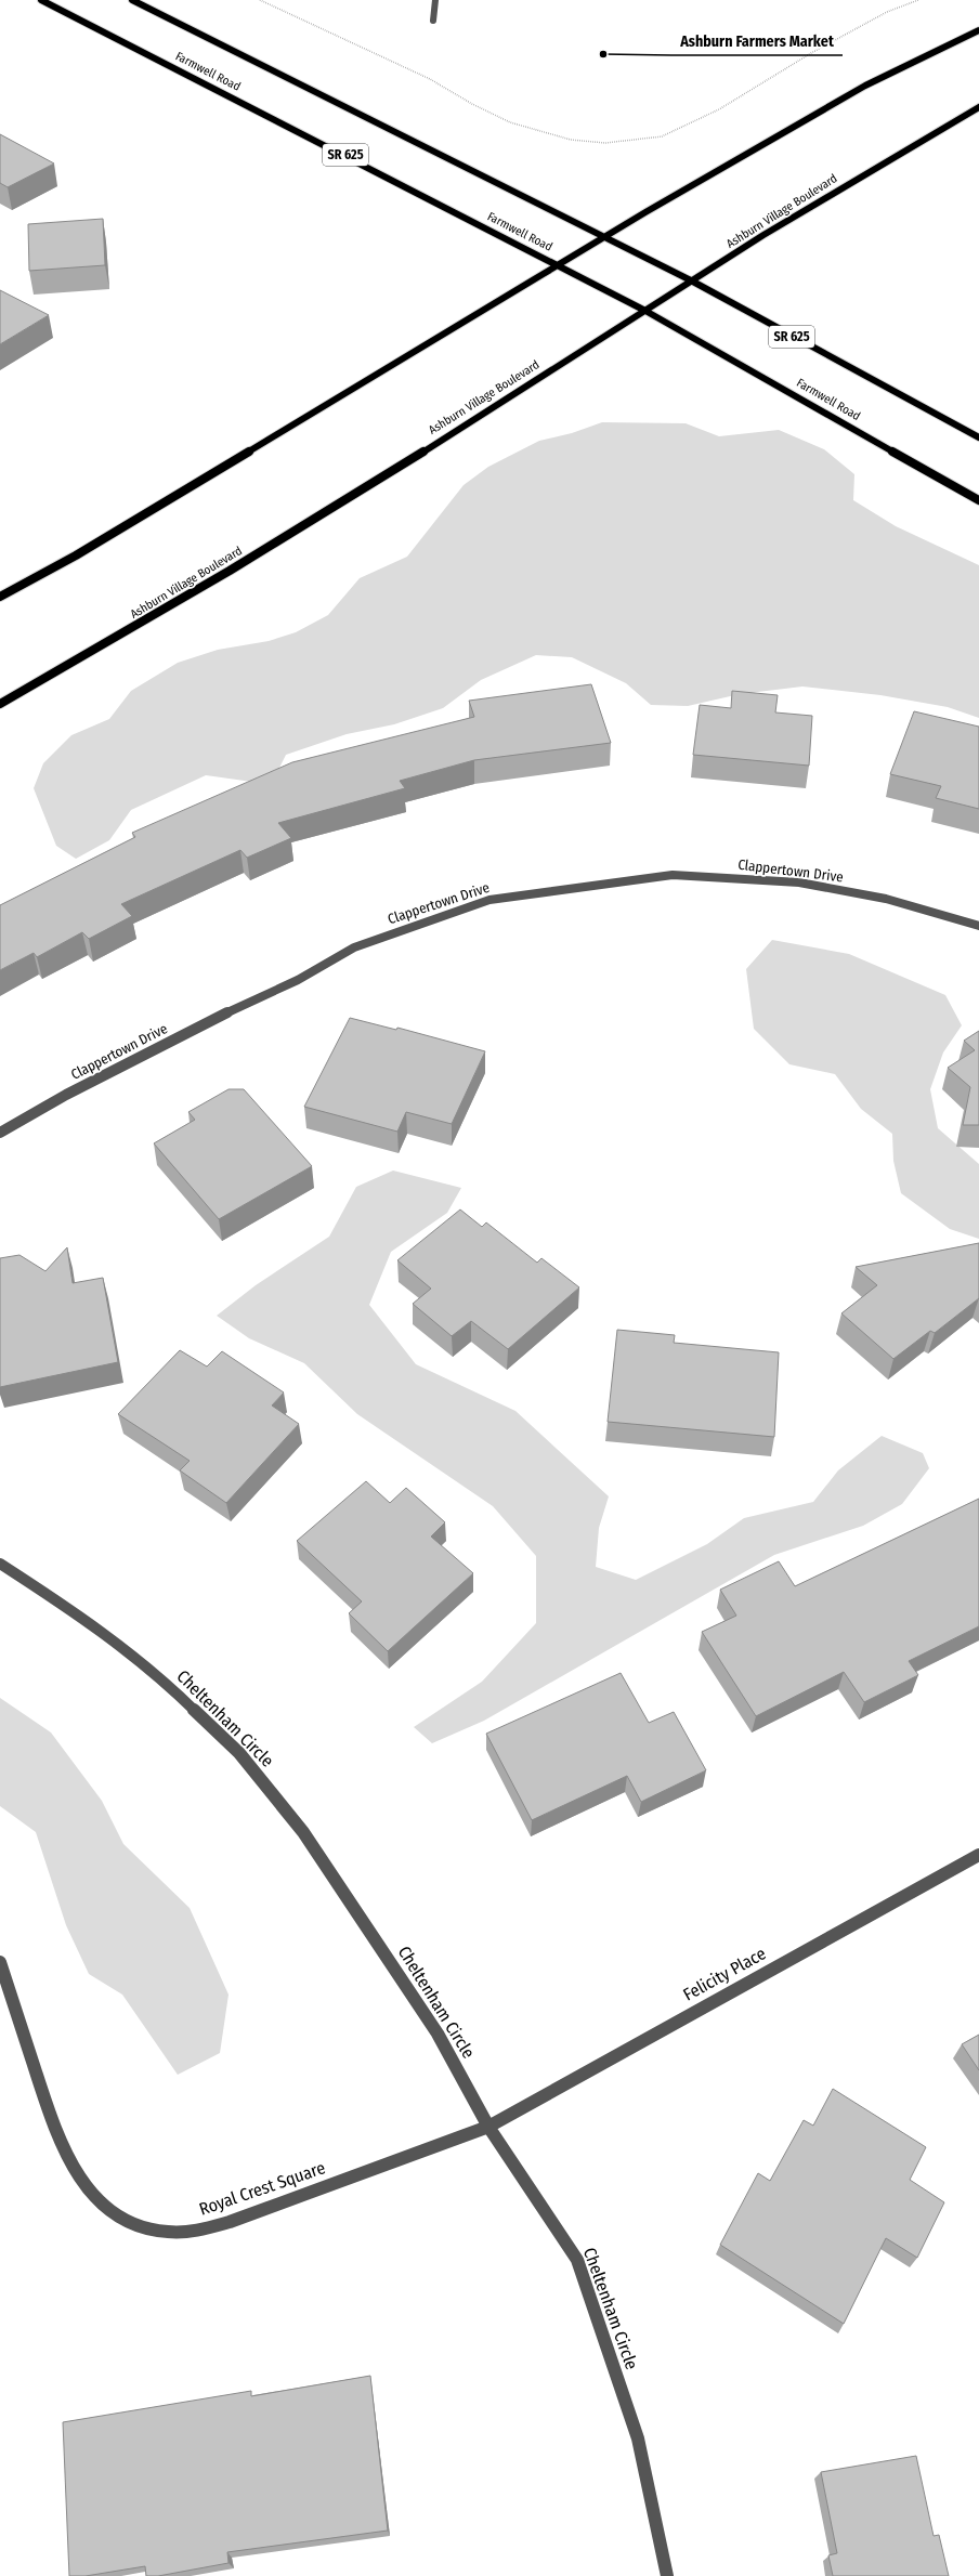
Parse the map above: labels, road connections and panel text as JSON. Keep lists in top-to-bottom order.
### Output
{
  "streets": {
    "main road": ["Farmwell Road", "SR 625", "Ashburn Village Boulevard"],
    "street": [
      "Clappertown Drive",
      "Cheltenham Circle",
      "Felicity Place",
      "Royal Crest Square"
    ]
  },
  "crossings": [
    ["Farmwell Road", "Ashburn Village Boulevard"],
    ["SR 625", "Ashburn Village Boulevard"],
    ["Cheltenham Circle", "Felicity Place"],
    ["Cheltenham Circle", "Royal Crest Square"],
    ["Felicity Place", "Royal Crest Square"]
  ],
  "places": ["Ashburn Farmers Market"]
}
